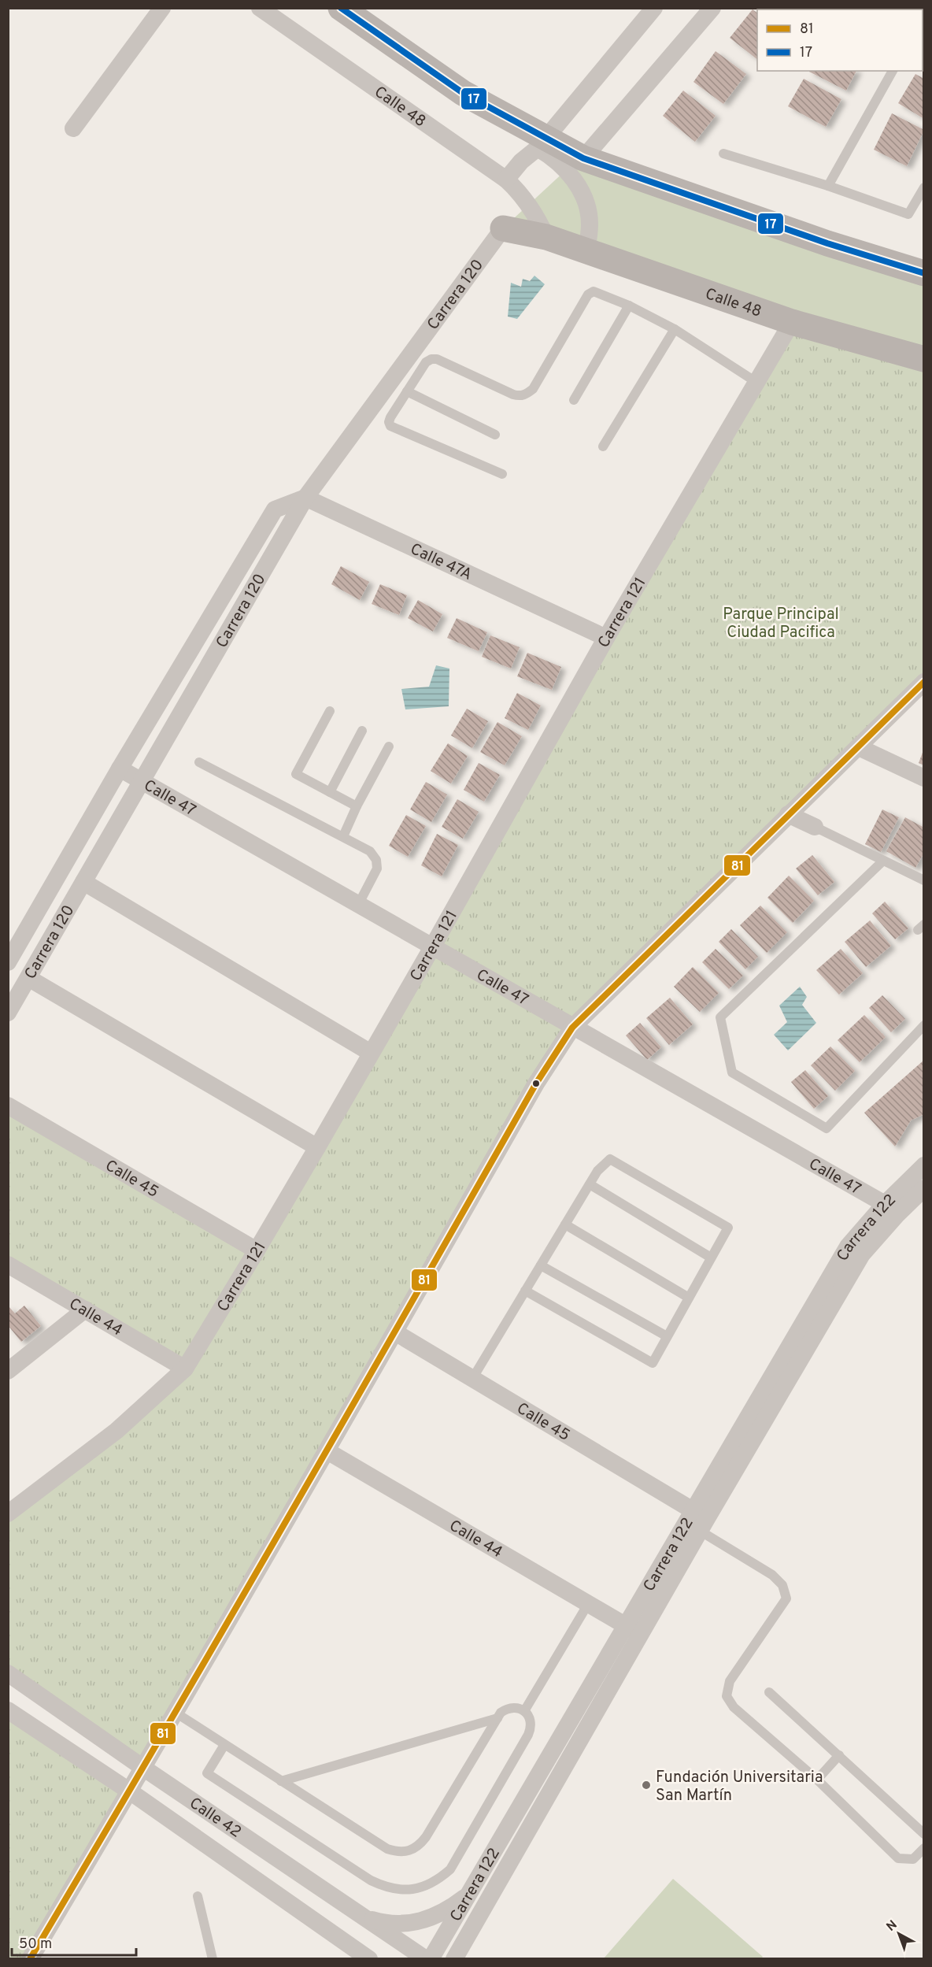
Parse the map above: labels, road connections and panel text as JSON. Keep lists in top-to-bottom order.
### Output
{
  "streets": {
    "main road": ["Calle 48"],
    "street": [
      "Carrera 120",
      "Calle 47A",
      "Carrera 121",
      "Calle 47",
      "Calle 45",
      "Carrera 122",
      "Calle 44",
      "Calle 42"
    ]
  },
  "crossings": [
    ["Calle 48", "Carrera 120"],
    ["Calle 48", "Carrera 121"],
    ["Carrera 120", "Calle 47A"],
    ["Carrera 120", "Calle 47"],
    ["Calle 47A", "Carrera 121"],
    ["Carrera 121", "Calle 47"],
    ["Carrera 121", "Calle 45"],
    ["Carrera 121", "Calle 44"],
    ["Calle 47", "Carrera 122"],
    ["Calle 45", "Carrera 122"],
    ["Carrera 122", "Calle 44"]
  ],
  "parks": ["Parque Principal Ciudad Pacifica"],
  "places": ["Fundación Universitaria San Martín"],
  "lines": ["transit line 17", "transit line 81"],
  "legend": ["81", "17"],
  "scale_bar": "50 m",
  "north": "top left"
}
